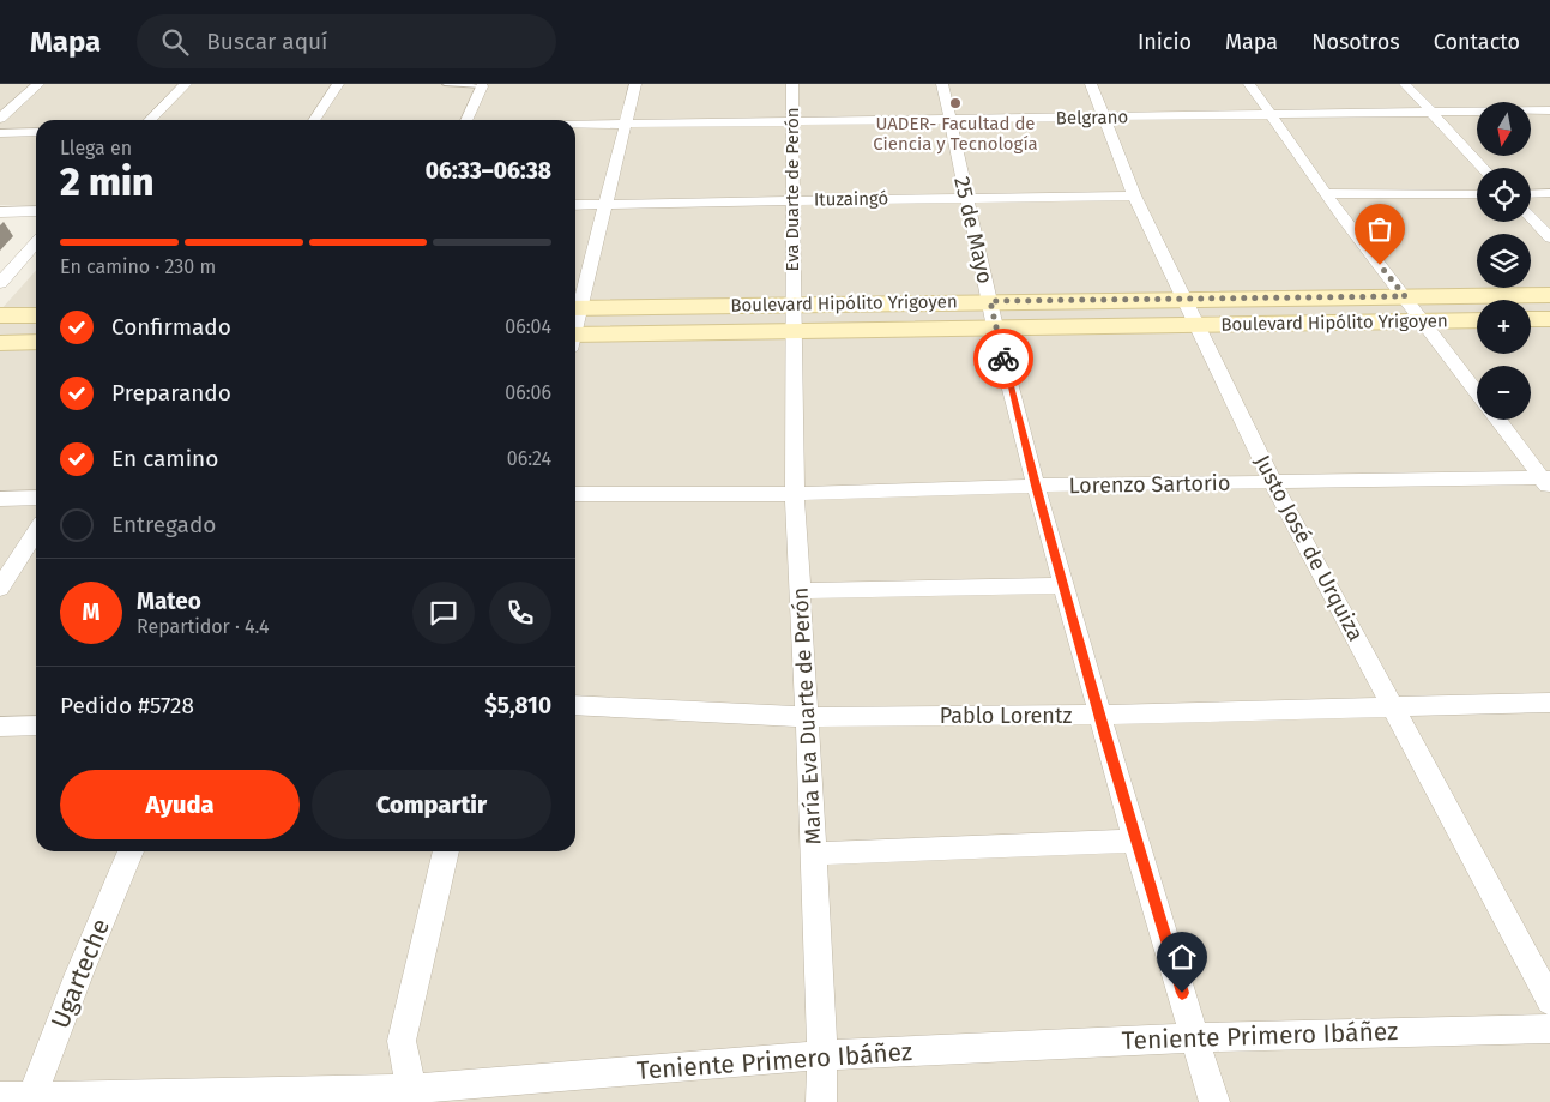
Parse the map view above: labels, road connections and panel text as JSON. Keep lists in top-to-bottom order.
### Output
{
  "streets": {
    "main road": ["Boulevard Hipólito Yrigoyen"],
    "street": [
      "Belgrano",
      "Eva Duarte de Perón",
      "Ituzaingó",
      "25 de Mayo",
      "Lorenzo Sartorio",
      "Justo José de Urquiza",
      "María Eva Duarte de Perón",
      "Pablo Lorentz",
      "Ugarteche",
      "Teniente Primero Ibáñez"
    ]
  },
  "crossings": [
    ["Belgrano", "Eva Duarte de Perón"],
    ["Belgrano", "25 de Mayo"],
    ["Belgrano", "Justo José de Urquiza"],
    ["Eva Duarte de Perón", "Ituzaingó"],
    ["Eva Duarte de Perón", "Boulevard Hipólito Yrigoyen"],
    ["Eva Duarte de Perón", "María Eva Duarte de Perón"],
    ["Ituzaingó", "25 de Mayo"],
    ["Ituzaingó", "Justo José de Urquiza"],
    ["25 de Mayo", "Boulevard Hipólito Yrigoyen"],
    ["25 de Mayo", "Lorenzo Sartorio"],
    ["25 de Mayo", "Pablo Lorentz"],
    ["25 de Mayo", "Teniente Primero Ibáñez"],
    ["Boulevard Hipólito Yrigoyen", "Justo José de Urquiza"],
    ["Boulevard Hipólito Yrigoyen", "María Eva Duarte de Perón"],
    ["Lorenzo Sartorio", "Justo José de Urquiza"],
    ["Lorenzo Sartorio", "María Eva Duarte de Perón"],
    ["Justo José de Urquiza", "Pablo Lorentz"],
    ["María Eva Duarte de Perón", "Pablo Lorentz"],
    ["María Eva Duarte de Perón", "Teniente Primero Ibáñez"],
    ["Ugarteche", "Teniente Primero Ibáñez"]
  ],
  "places": ["UADER- Facultad de Ciencia y Tecnología"],
  "north": "bottom",
  "page": {
    "header": "Mapa",
    "search": "Buscar aquí",
    "nav": [
      "Inicio",
      "Mapa",
      "Nosotros",
      "Contacto"
    ],
    "map_buttons": ["+", "−"],
    "heading": ["2 min", "Llega en", "06:33–06:38"],
    "panel": [
      "Mateo",
      "Repartidor · 4.4",
      "Pedido #5728",
      "$5,810"
    ],
    "bar": "En camino · 230 m",
    "list": [
      ["Confirmado", "06:04"],
      ["Preparando", "06:06"],
      ["En camino", "06:24"],
      "Entregado"
    ],
    "round": "M",
    "buttons": ["Ayuda", "Compartir"]
  }
}
